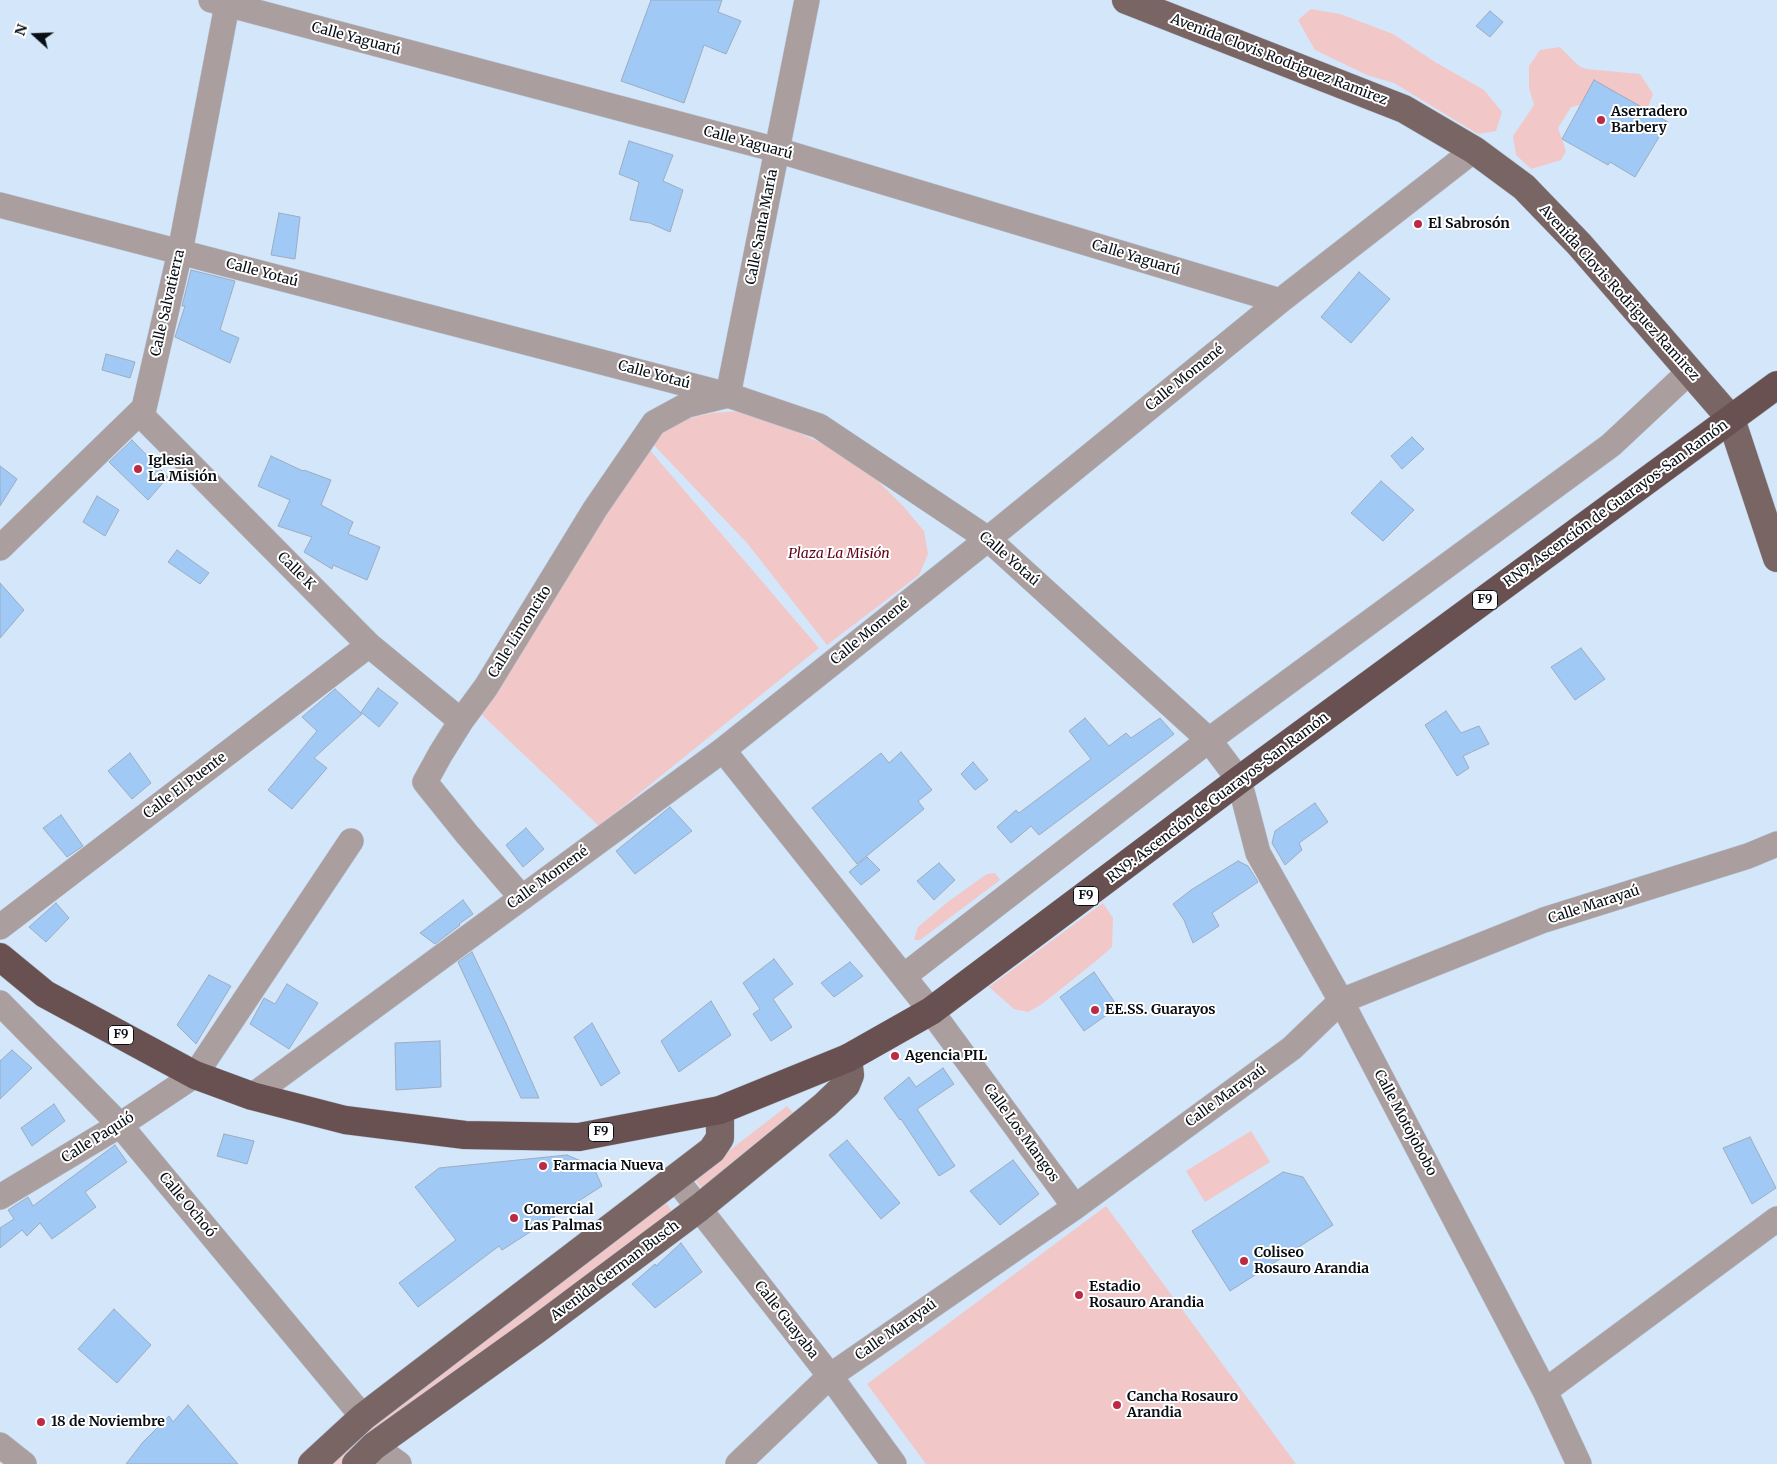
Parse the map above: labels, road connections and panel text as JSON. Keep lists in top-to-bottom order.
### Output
{
  "streets": {
    "highway": ["RN9: Ascención de Guarayos-San Ramón", "F9"],
    "main road": ["Avenida Clovis Rodriguez Ramirez", "Avenida German Busch"],
    "street": [
      "Calle Yaguarú",
      "Calle Santa María",
      "Calle Yotaú",
      "Calle Salvatierra",
      "Calle Momené",
      "Calle K",
      "Calle Limoncito",
      "Calle El Puente",
      "Calle Marayaú",
      "Calle Motojobobo",
      "Calle Los Mangos",
      "Calle Paquió",
      "Calle Ochoó",
      "Calle Guayaba"
    ]
  },
  "crossings": [
    ["Calle Yaguarú", "Calle Santa María"],
    ["Calle Yaguarú", "Calle Salvatierra"],
    ["Calle Yaguarú", "Calle Momené"],
    ["Avenida Clovis Rodriguez Ramirez", "Calle Momené"],
    ["Avenida Clovis Rodriguez Ramirez", "RN9: Ascención de Guarayos-San Ramón"],
    ["Calle Santa María", "Calle Yotaú"],
    ["Calle Santa María", "Calle Limoncito"],
    ["Calle Yotaú", "Calle Salvatierra"],
    ["Calle Yotaú", "Calle Momené"],
    ["Calle Yotaú", "RN9: Ascención de Guarayos-San Ramón"],
    ["Calle Yotaú", "Calle Limoncito"],
    ["Calle Yotaú", "Calle Motojobobo"],
    ["Calle Salvatierra", "Calle K"],
    ["Calle Momené", "RN9: Ascención de Guarayos-San Ramón"],
    ["Calle Momené", "Calle Limoncito"],
    ["Calle Momené", "Calle Los Mangos"],
    ["RN9: Ascención de Guarayos-San Ramón", "Calle Motojobobo"],
    ["RN9: Ascención de Guarayos-San Ramón", "Calle Los Mangos"],
    ["RN9: Ascención de Guarayos-San Ramón", "Calle Paquió"],
    ["RN9: Ascención de Guarayos-San Ramón", "Avenida German Busch"],
    ["Calle K", "Calle Limoncito"],
    ["Calle K", "Calle El Puente"],
    ["Calle Marayaú", "Calle Motojobobo"],
    ["Calle Marayaú", "Calle Los Mangos"],
    ["Calle Marayaú", "Calle Guayaba"],
    ["Calle Paquió", "Calle Ochoó"],
    ["Avenida German Busch", "Calle Guayaba"]
  ],
  "parks": ["Plaza La Misión"],
  "places": [
    "Aserradero Barbery",
    "El Sabrosón",
    "Iglesia La Misión",
    "EE.SS. Guarayos",
    "Agencia PIL",
    "Farmacia Nueva",
    "Comercial Las Palmas",
    "Coliseo Rosauro Arandia",
    "Estadio Rosauro Arandia",
    "Cancha Rosauro Arandia",
    "18 de Noviembre"
  ],
  "north": "left"
}
